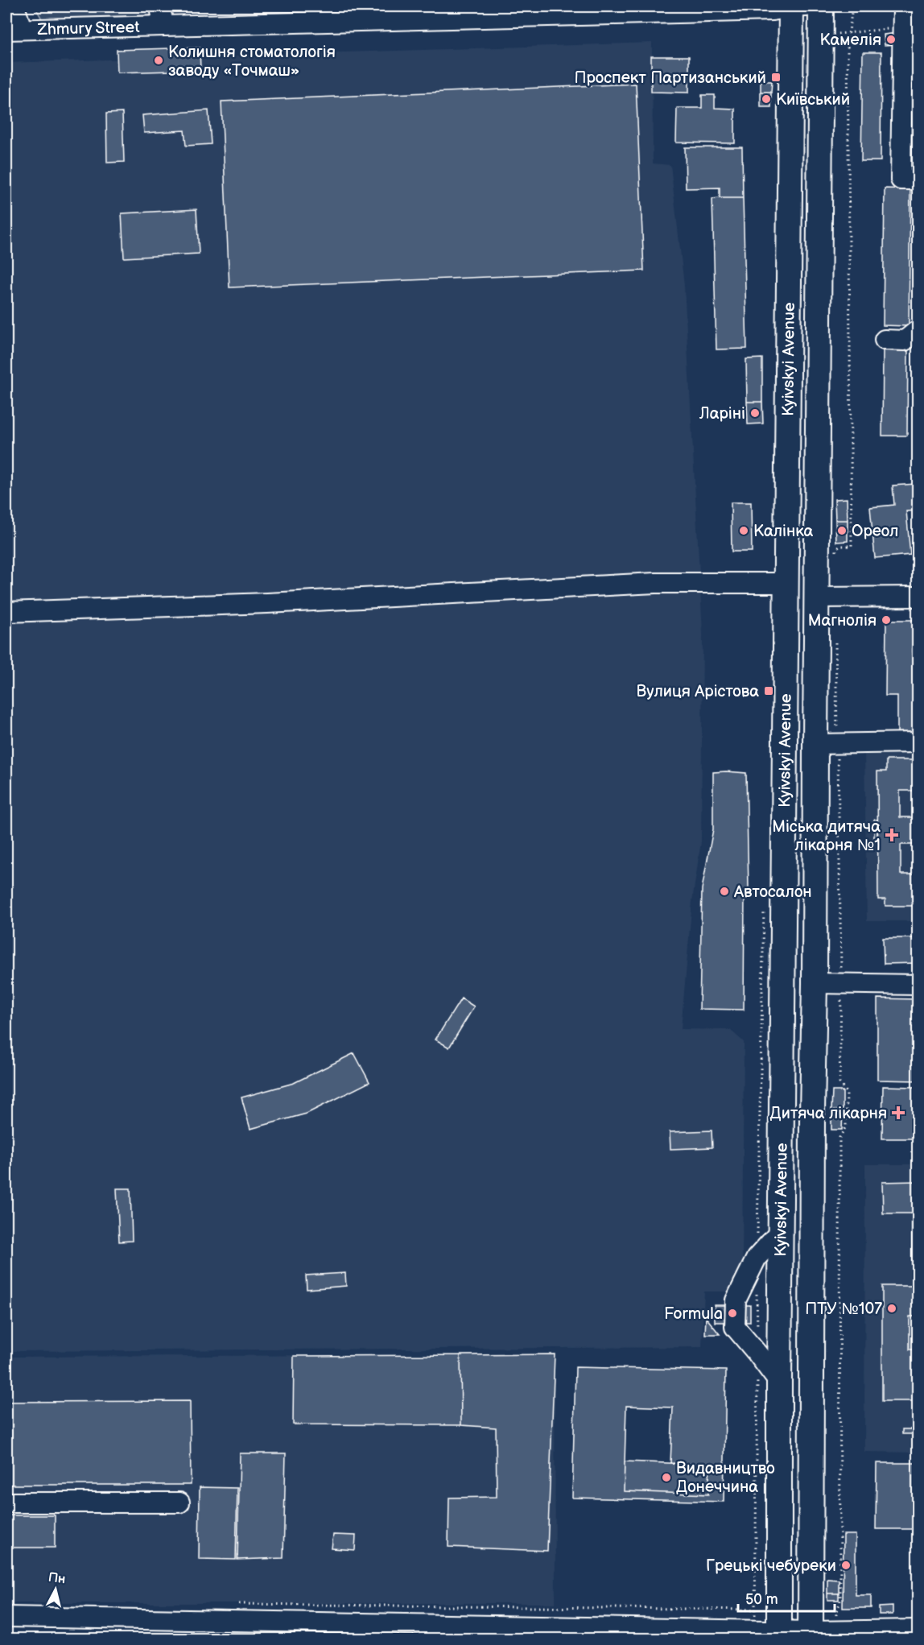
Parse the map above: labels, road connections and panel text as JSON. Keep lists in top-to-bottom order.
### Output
{
  "streets": {
    "main road": ["Kyivskyi Avenue"],
    "street": ["Zhmury Street"]
  },
  "crossings": [
    ["Zhmury Street", "Kyivskyi Avenue"]
  ],
  "places": {
    "other": [
      "Камелія",
      "Колишня стоматологія заводу «Точмаш»",
      "Київський",
      "Ларіні",
      "Калінка",
      "Ореол",
      "Магнолія",
      "Автосалон",
      "ПТУ №107",
      "Formula",
      "Видавництво Донеччина",
      "Грецькі чебуреки"
    ],
    "transit": ["Проспект Партизанський", "Вулиця Арістова"],
    "health": ["Міська дитяча лікарня №1", "Дитяча лікарня"]
  },
  "scale_bar": "50 m",
  "north": "top"
}
